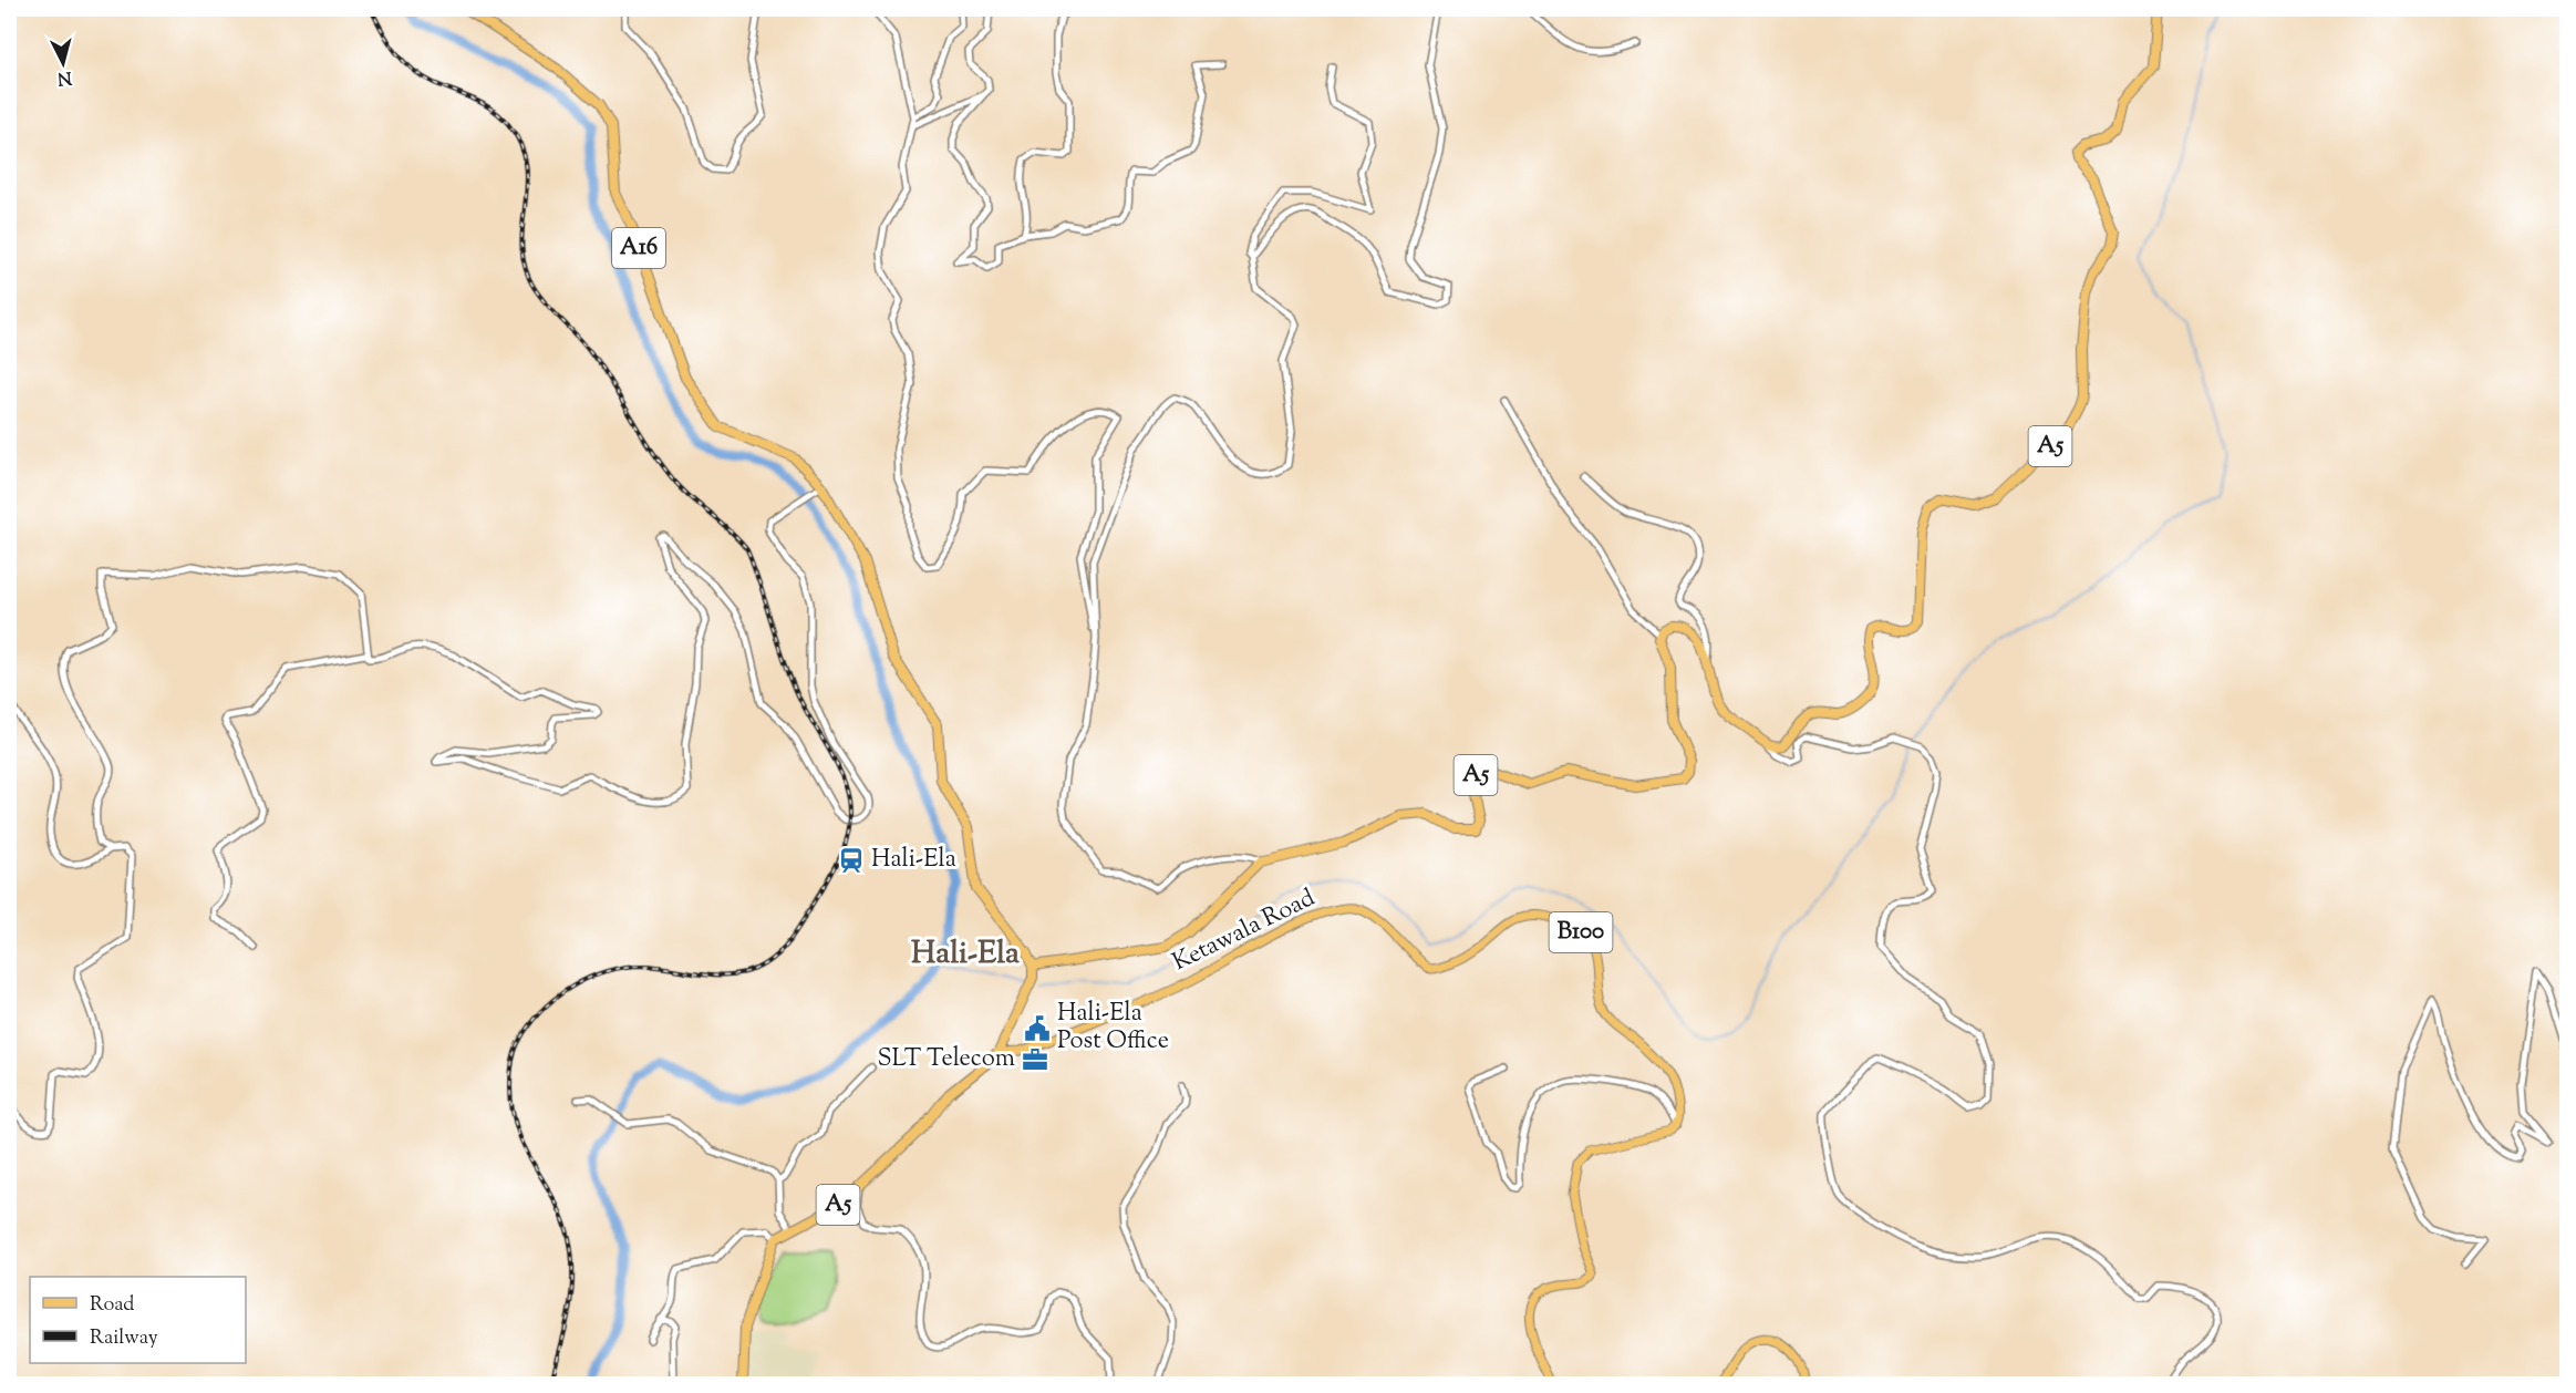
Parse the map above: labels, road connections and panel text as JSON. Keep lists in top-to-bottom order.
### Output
{
  "streets": {
    "highway": ["A16", "A5"],
    "main road": ["Ketawala Road", "B100"]
  },
  "crossings": [
    ["A16", "A5"],
    ["A5", "Ketawala Road"]
  ],
  "districts": ["Hali-Ela"],
  "places": {
    "station": ["Hali-Ela"],
    "public building": ["Hali-Ela Post Office"],
    "office": ["SLT Telecom"]
  },
  "legend": ["Road", "Railway"],
  "north": "bottom"
}
